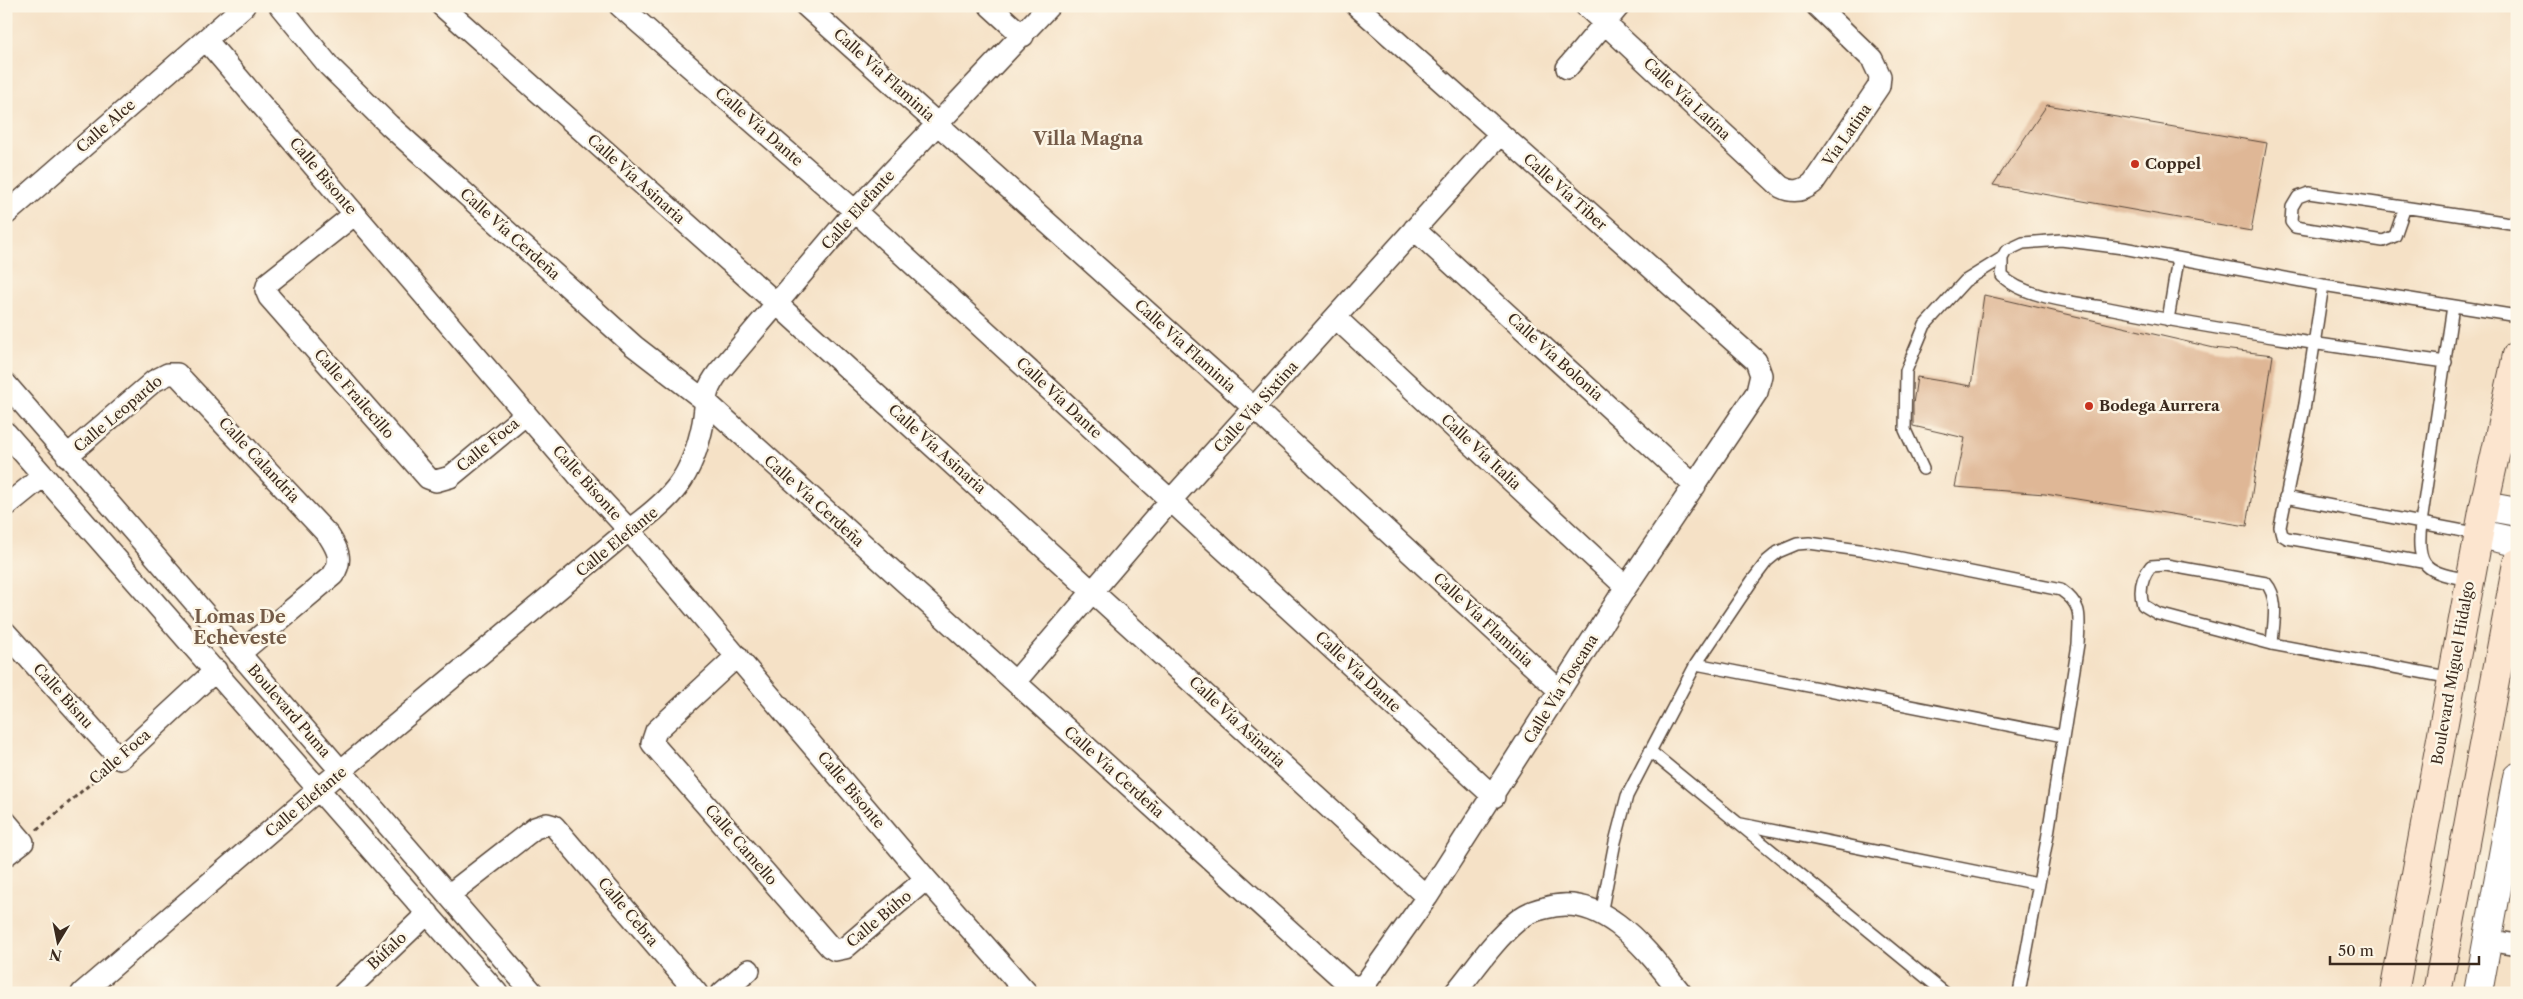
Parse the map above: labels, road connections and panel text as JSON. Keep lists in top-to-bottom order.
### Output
{
  "streets": {
    "main road": ["Boulevard Miguel Hidalgo"],
    "street": [
      "Calle Vía Flaminia",
      "Calle Vía Latina",
      "Calle Alce",
      "Calle Vía Dante",
      "Vía Latina",
      "Calle Bisonte",
      "Calle Vía Asinaria",
      "Calle Vía Tiber",
      "Calle Elefante",
      "Calle Vía Cerdeña",
      "Calle Vía Bolonia",
      "Calle Frailecillo",
      "Calle Vía Sixtina",
      "Calle Leopardo",
      "Calle Foca",
      "Calle Vía Italia",
      "Calle Calandria",
      "Calle Vía Toscana",
      "Calle Bisnu",
      "Boulevard Puma",
      "Calle Camello",
      "Calle Cebra",
      "Calle Búho",
      "Búfalo"
    ]
  },
  "crossings": [
    ["Calle Vía Flaminia", "Calle Elefante"],
    ["Calle Vía Flaminia", "Calle Vía Sixtina"],
    ["Calle Vía Flaminia", "Calle Vía Toscana"],
    ["Calle Vía Latina", "Vía Latina"],
    ["Calle Alce", "Calle Bisonte"],
    ["Calle Vía Dante", "Calle Elefante"],
    ["Calle Vía Dante", "Calle Vía Sixtina"],
    ["Calle Vía Dante", "Calle Vía Toscana"],
    ["Calle Bisonte", "Calle Elefante"],
    ["Calle Bisonte", "Calle Frailecillo"],
    ["Calle Bisonte", "Calle Foca"],
    ["Calle Bisonte", "Calle Camello"],
    ["Calle Bisonte", "Calle Búho"],
    ["Calle Vía Asinaria", "Calle Elefante"],
    ["Calle Vía Asinaria", "Calle Vía Sixtina"],
    ["Calle Vía Asinaria", "Calle Vía Toscana"],
    ["Calle Vía Tiber", "Calle Vía Sixtina"],
    ["Calle Vía Tiber", "Calle Vía Toscana"],
    ["Calle Elefante", "Calle Vía Cerdeña"],
    ["Calle Elefante", "Boulevard Puma"],
    ["Calle Vía Cerdeña", "Calle Vía Sixtina"],
    ["Calle Vía Cerdeña", "Calle Vía Toscana"],
    ["Calle Vía Bolonia", "Calle Vía Sixtina"],
    ["Calle Vía Bolonia", "Calle Vía Toscana"],
    ["Calle Frailecillo", "Calle Foca"],
    ["Calle Vía Sixtina", "Calle Vía Italia"],
    ["Calle Leopardo", "Calle Calandria"],
    ["Calle Leopardo", "Boulevard Puma"],
    ["Calle Foca", "Calle Bisnu"],
    ["Calle Foca", "Boulevard Puma"],
    ["Calle Vía Italia", "Calle Vía Toscana"],
    ["Calle Calandria", "Boulevard Puma"],
    ["Boulevard Puma", "Calle Cebra"],
    ["Boulevard Puma", "Búfalo"],
    ["Calle Camello", "Calle Búho"]
  ],
  "districts": ["Villa Magna", "Lomas De Echeveste"],
  "places": ["Coppel", "Bodega Aurrera"],
  "scale_bar": "50 m",
  "north": "bottom"
}
